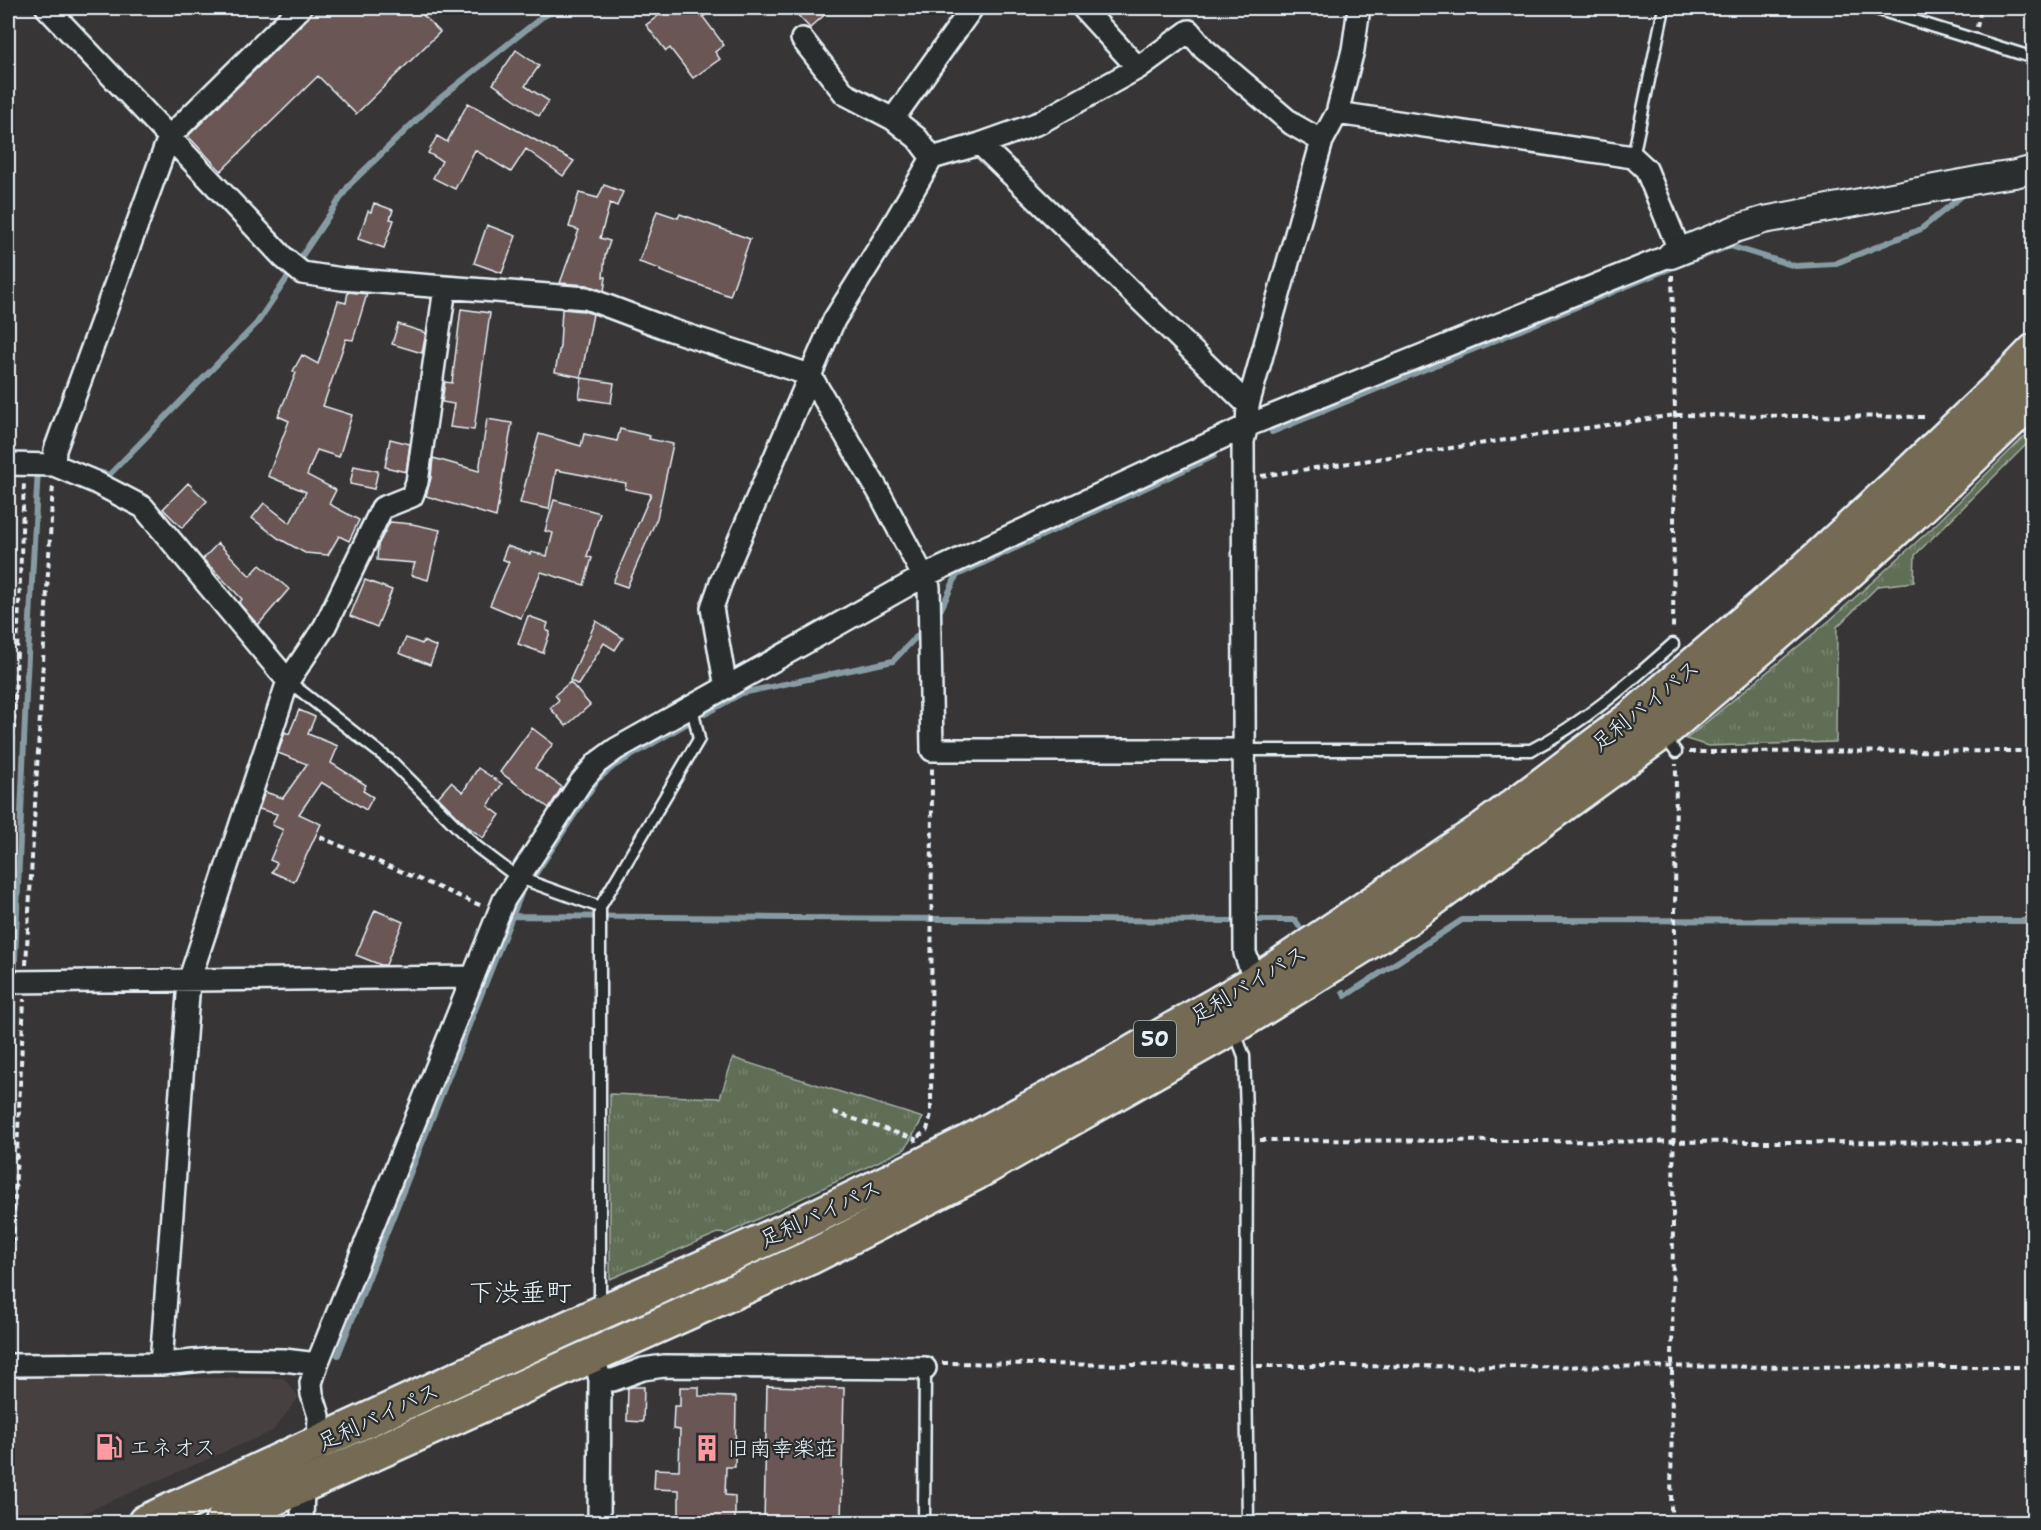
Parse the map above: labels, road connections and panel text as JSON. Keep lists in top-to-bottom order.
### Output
{
  "streets": {
    "highway": ["足利バイパス", "50"]
  },
  "districts": ["下渋垂町"],
  "places": {
    "fuel station": ["エネオス"],
    "building": ["旧南幸楽荘"]
  }
}
